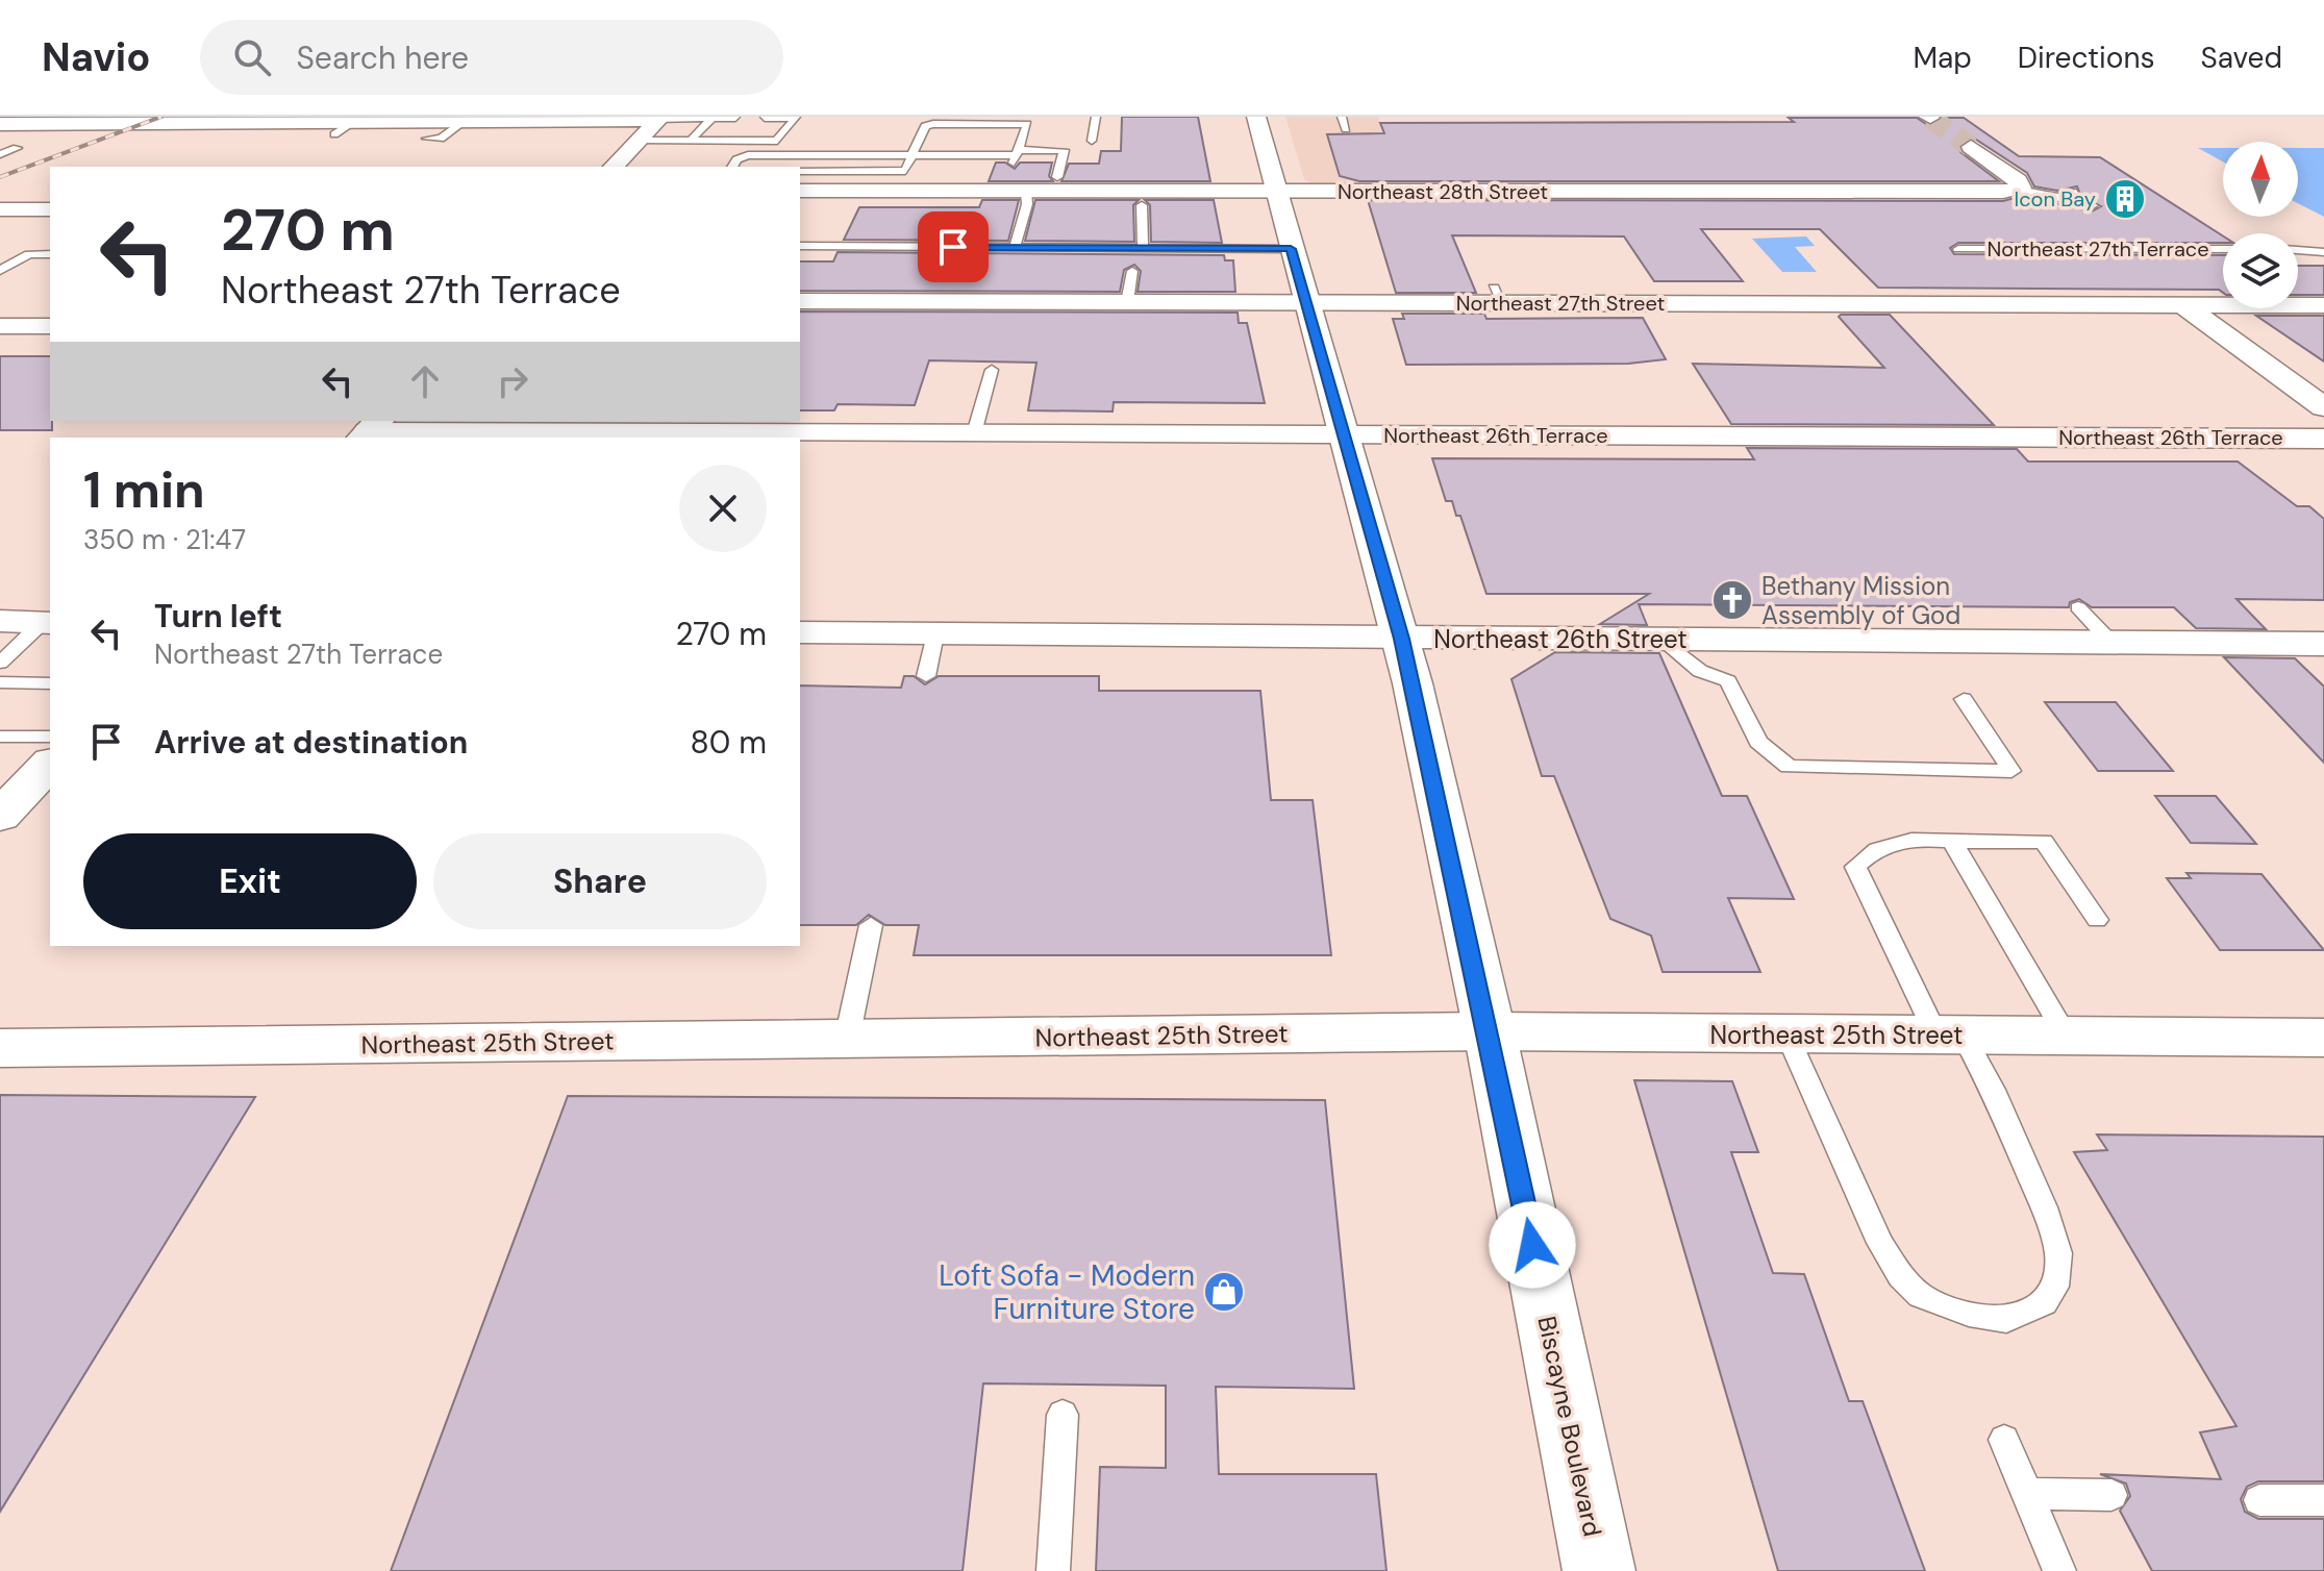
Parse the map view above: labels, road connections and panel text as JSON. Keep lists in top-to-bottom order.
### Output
{
  "streets": {
    "main road": ["Biscayne Boulevard"],
    "street": [
      "Northeast 28th Street",
      "Northeast 27th Street",
      "Northeast 26th Terrace",
      "Northeast 26th Street",
      "Northeast 25th Street"
    ],
    "lane": ["Northeast 27th Terrace"]
  },
  "crossings": [
    ["Northeast 28th Street", "Biscayne Boulevard"],
    ["Northeast 27th Street", "Biscayne Boulevard"],
    ["Northeast 26th Terrace", "Biscayne Boulevard"],
    ["Northeast 26th Street", "Biscayne Boulevard"],
    ["Northeast 25th Street", "Biscayne Boulevard"]
  ],
  "places": {
    "building": ["Icon Bay"],
    "church": ["Bethany Mission Assembly of God"],
    "shop": ["Loft Sofa - Modern Furniture Store"]
  },
  "north": "top",
  "page": {
    "header": "Navio",
    "search": "Search here",
    "nav": ["Map", "Directions", "Saved"],
    "turn": ["270 m", "Northeast 27th Terrace"],
    "heading": ["1 min", "350 m · 21:47"],
    "list": [
      {
        "name": "Turn left",
        "note": "Northeast 27th Terrace",
        "value": "270 m"
      },
      {
        "name": "Arrive at destination",
        "value": "80 m"
      }
    ],
    "buttons": ["Exit", "Share"]
  }
}
